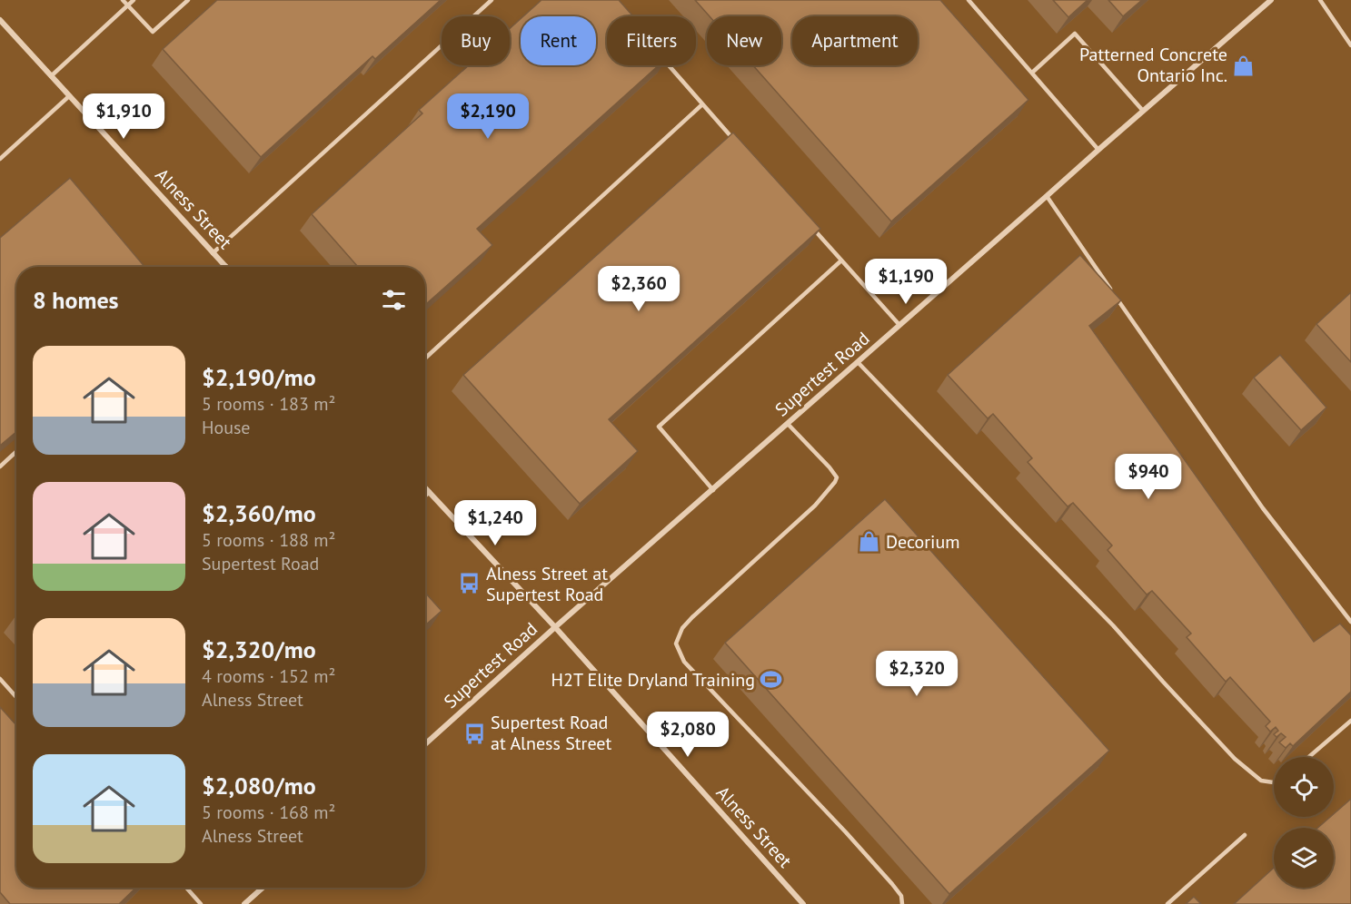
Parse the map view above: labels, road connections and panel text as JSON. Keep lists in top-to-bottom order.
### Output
{
  "streets": {
    "street": ["Alness Street", "Supertest Road"]
  },
  "crossings": [
    ["Alness Street", "Supertest Road"]
  ],
  "places": {
    "shop": ["Patterned Concrete Ontario Inc.", "Decorium"],
    "bus stop": ["Alness Street at Supertest Road", "Supertest Road at Alness Street"],
    "sports": ["H2T Elite Dryland Training"]
  },
  "page": {
    "chip": [
      "Buy",
      "Rent",
      "Filters",
      "New",
      "Apartment"
    ],
    "price": [
      "$1,910",
      "$2,190",
      "$1,190",
      "$2,360",
      "$940",
      "$1,240",
      "$2,320",
      "$2,080"
    ],
    "heading": "8 homes",
    "list": [
      {
        "name": "$2,190/mo",
        "note": "5 rooms · 183 m² · House"
      },
      {
        "name": "$2,360/mo",
        "note": "5 rooms · 188 m² · Supertest Road"
      },
      {
        "name": "$2,320/mo",
        "note": "4 rooms · 152 m² · Alness Street"
      },
      {
        "name": "$2,080/mo",
        "note": "5 rooms · 168 m² · Alness Street"
      }
    ]
  }
}
